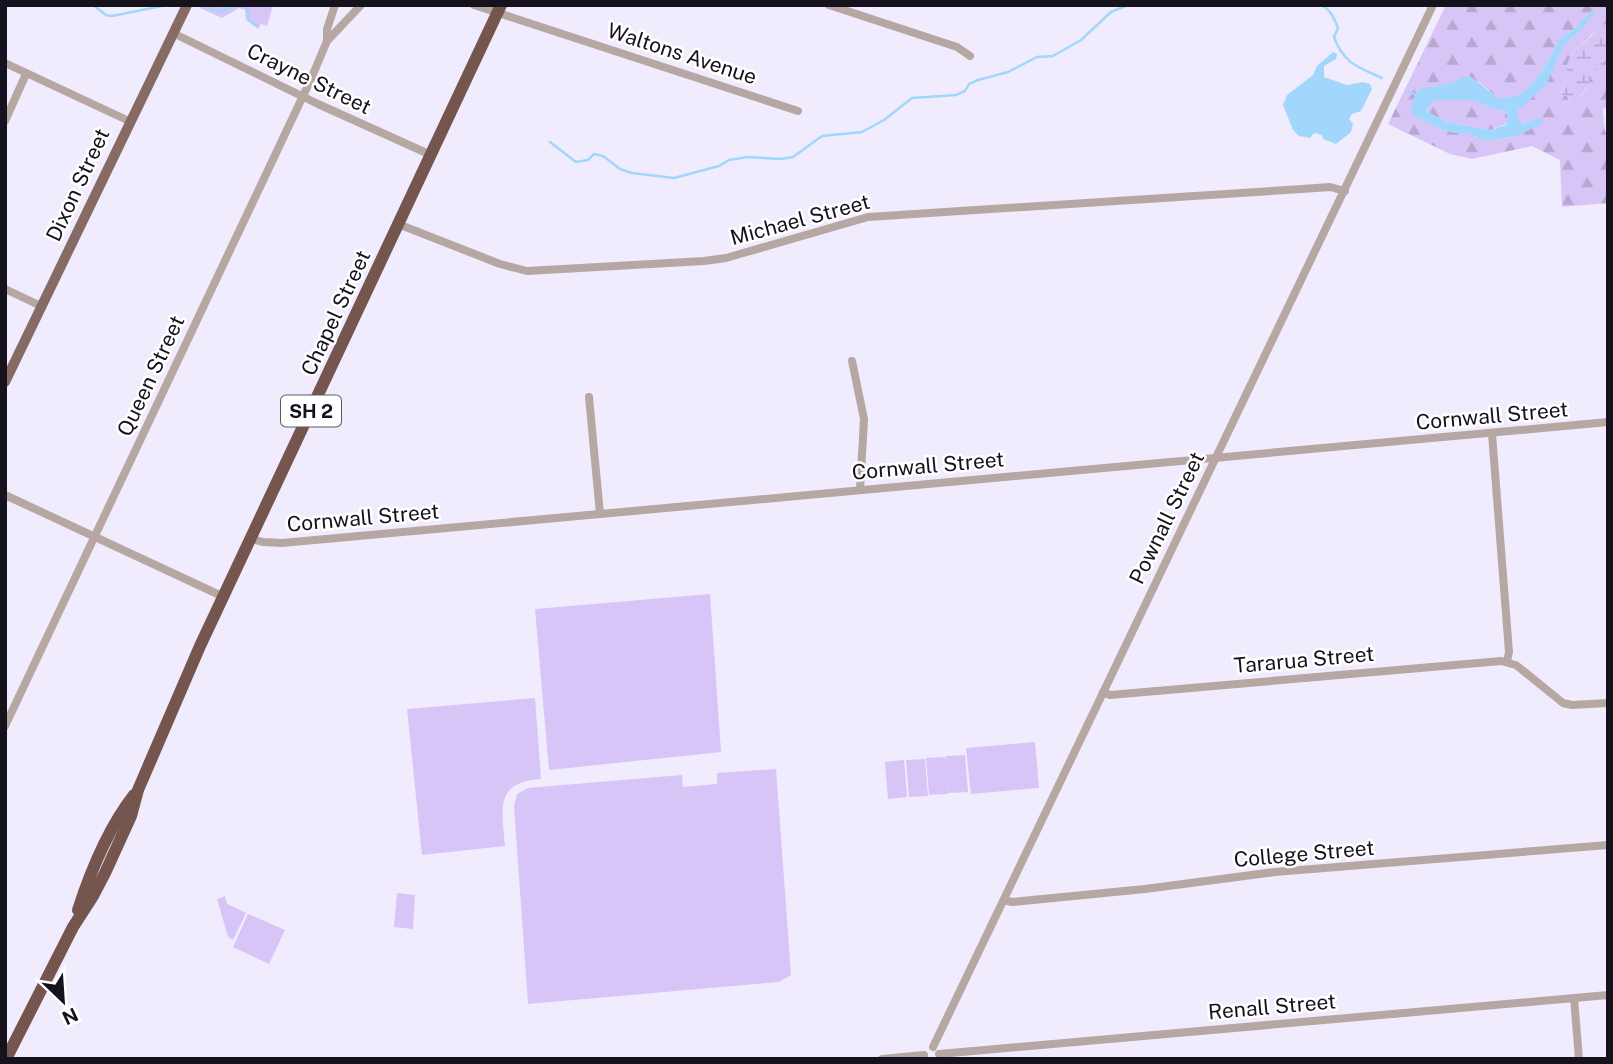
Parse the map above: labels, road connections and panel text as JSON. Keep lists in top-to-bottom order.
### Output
{
  "streets": {
    "highway": ["Chapel Street", "SH 2"],
    "main road": ["Dixon Street"],
    "street": [
      "Waltons Avenue",
      "Crayne Street",
      "Michael Street",
      "Queen Street",
      "Cornwall Street",
      "Pownall Street",
      "Tararua Street",
      "College Street",
      "Renall Street"
    ]
  },
  "crossings": [
    ["Waltons Avenue", "Chapel Street"],
    ["Crayne Street", "Dixon Street"],
    ["Crayne Street", "Chapel Street"],
    ["Crayne Street", "Queen Street"],
    ["Michael Street", "Chapel Street"],
    ["Michael Street", "Pownall Street"],
    ["Chapel Street", "Cornwall Street"],
    ["Cornwall Street", "Pownall Street"],
    ["Pownall Street", "Tararua Street"],
    ["Pownall Street", "College Street"]
  ],
  "north": "bottom right"
}
